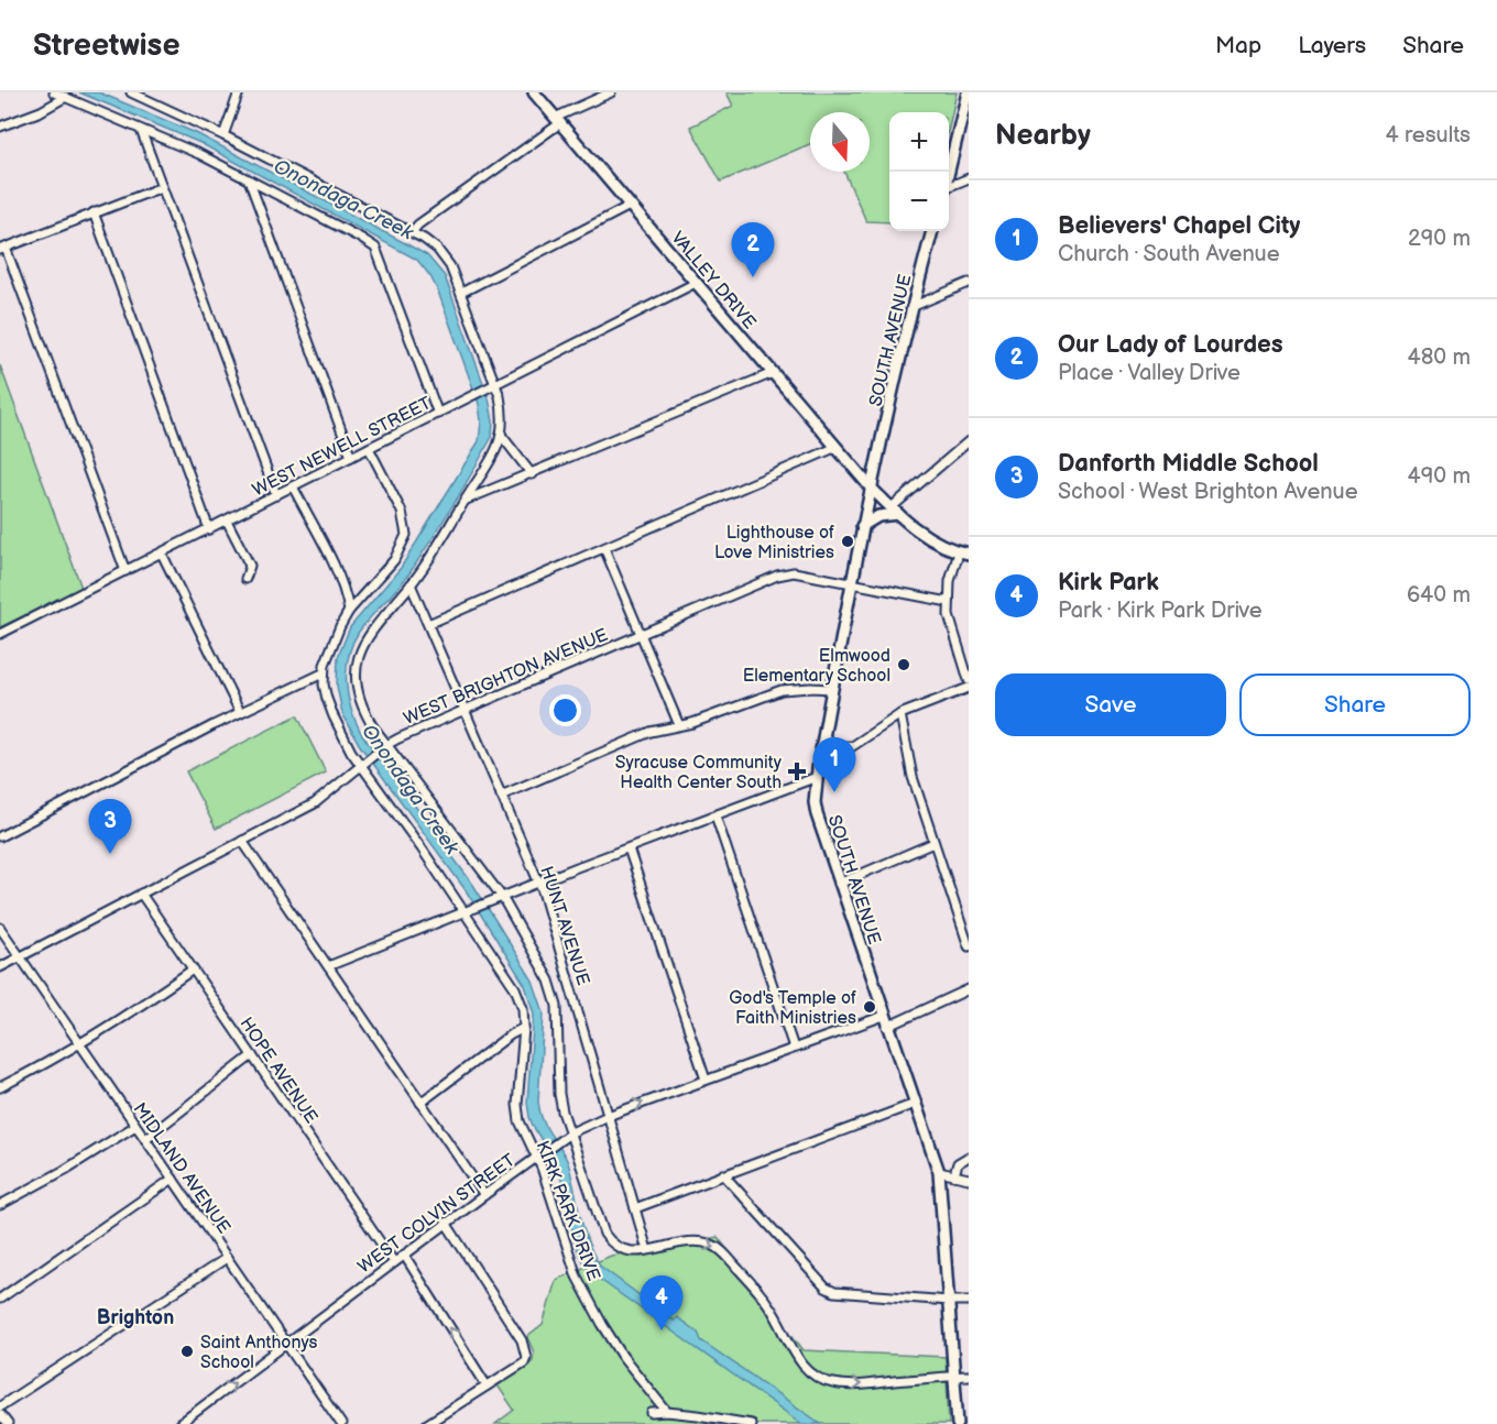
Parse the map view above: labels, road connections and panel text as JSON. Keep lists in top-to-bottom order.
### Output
{
  "streets": {
    "main road": ["VALLEY DRIVE", "SOUTH AVENUE"],
    "street": [
      "WEST NEWELL STREET",
      "WEST BRIGHTON AVENUE",
      "HUNT AVENUE",
      "HOPE AVENUE",
      "MIDLAND AVENUE",
      "KIRK PARK DRIVE",
      "WEST COLVIN STREET"
    ]
  },
  "crossings": [
    ["VALLEY DRIVE", "SOUTH AVENUE"],
    ["VALLEY DRIVE", "WEST NEWELL STREET"],
    ["SOUTH AVENUE", "WEST BRIGHTON AVENUE"],
    ["SOUTH AVENUE", "WEST COLVIN STREET"],
    ["WEST BRIGHTON AVENUE", "HUNT AVENUE"],
    ["WEST BRIGHTON AVENUE", "HOPE AVENUE"],
    ["WEST BRIGHTON AVENUE", "MIDLAND AVENUE"],
    ["WEST BRIGHTON AVENUE", "KIRK PARK DRIVE"],
    ["HUNT AVENUE", "WEST COLVIN STREET"],
    ["HOPE AVENUE", "WEST COLVIN STREET"],
    ["MIDLAND AVENUE", "WEST COLVIN STREET"],
    ["KIRK PARK DRIVE", "WEST COLVIN STREET"]
  ],
  "districts": ["Brighton"],
  "water": ["Onondaga Creek"],
  "places": {
    "other": [
      "Lighthouse of Love Ministries",
      "Elmwood Elementary School",
      "God's Temple of Faith Ministries",
      "Saint Anthonys School"
    ],
    "health": ["Syracuse Community Health Center South"]
  },
  "north": "bottom",
  "page": {
    "header": "Streetwise",
    "nav": ["Map", "Layers", "Share"],
    "heading": ["Nearby", "4 results"],
    "map_buttons": ["+", "−"],
    "list": [
      {
        "mark": "1",
        "name": "Believers' Chapel City",
        "note": "Church · South Avenue",
        "value": "290 m"
      },
      {
        "mark": "2",
        "name": "Our Lady of Lourdes",
        "note": "Place · Valley Drive",
        "value": "480 m"
      },
      {
        "mark": "3",
        "name": "Danforth Middle School",
        "note": "School · West Brighton Avenue",
        "value": "490 m"
      },
      {
        "mark": "4",
        "name": "Kirk Park",
        "note": "Park · Kirk Park Drive",
        "value": "640 m"
      }
    ],
    "pins": [
      "2",
      "1",
      "3",
      "4"
    ],
    "buttons": ["Save", "Share"]
  }
}
